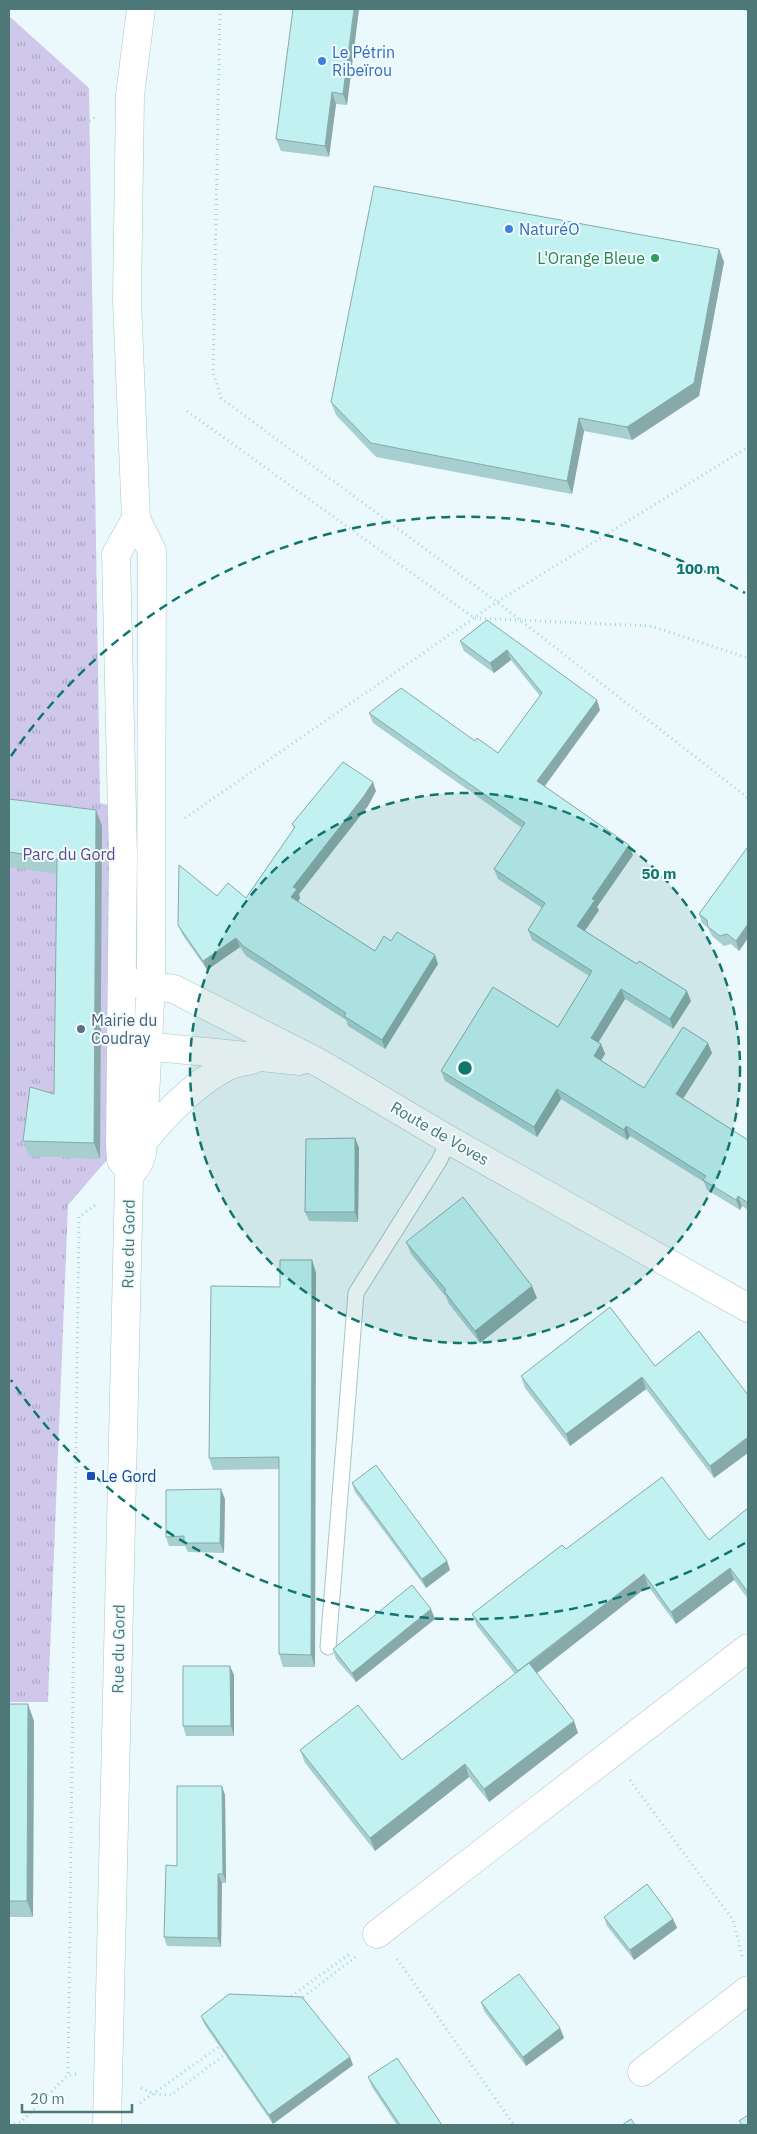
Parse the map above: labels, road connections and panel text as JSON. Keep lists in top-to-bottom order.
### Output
{
  "streets": {
    "main road": ["Route de Voves", "Rue du Gord"]
  },
  "parks": ["Parc du Gord"],
  "places": {
    "other": [
      "Le Pétrin Ribeïrou",
      "NaturéO",
      "L'Orange Bleue",
      "Mairie du Coudray"
    ],
    "transit": ["Le Gord"]
  },
  "scale_bar": "20 m",
  "rings": ["100 m", "50 m"]
}
